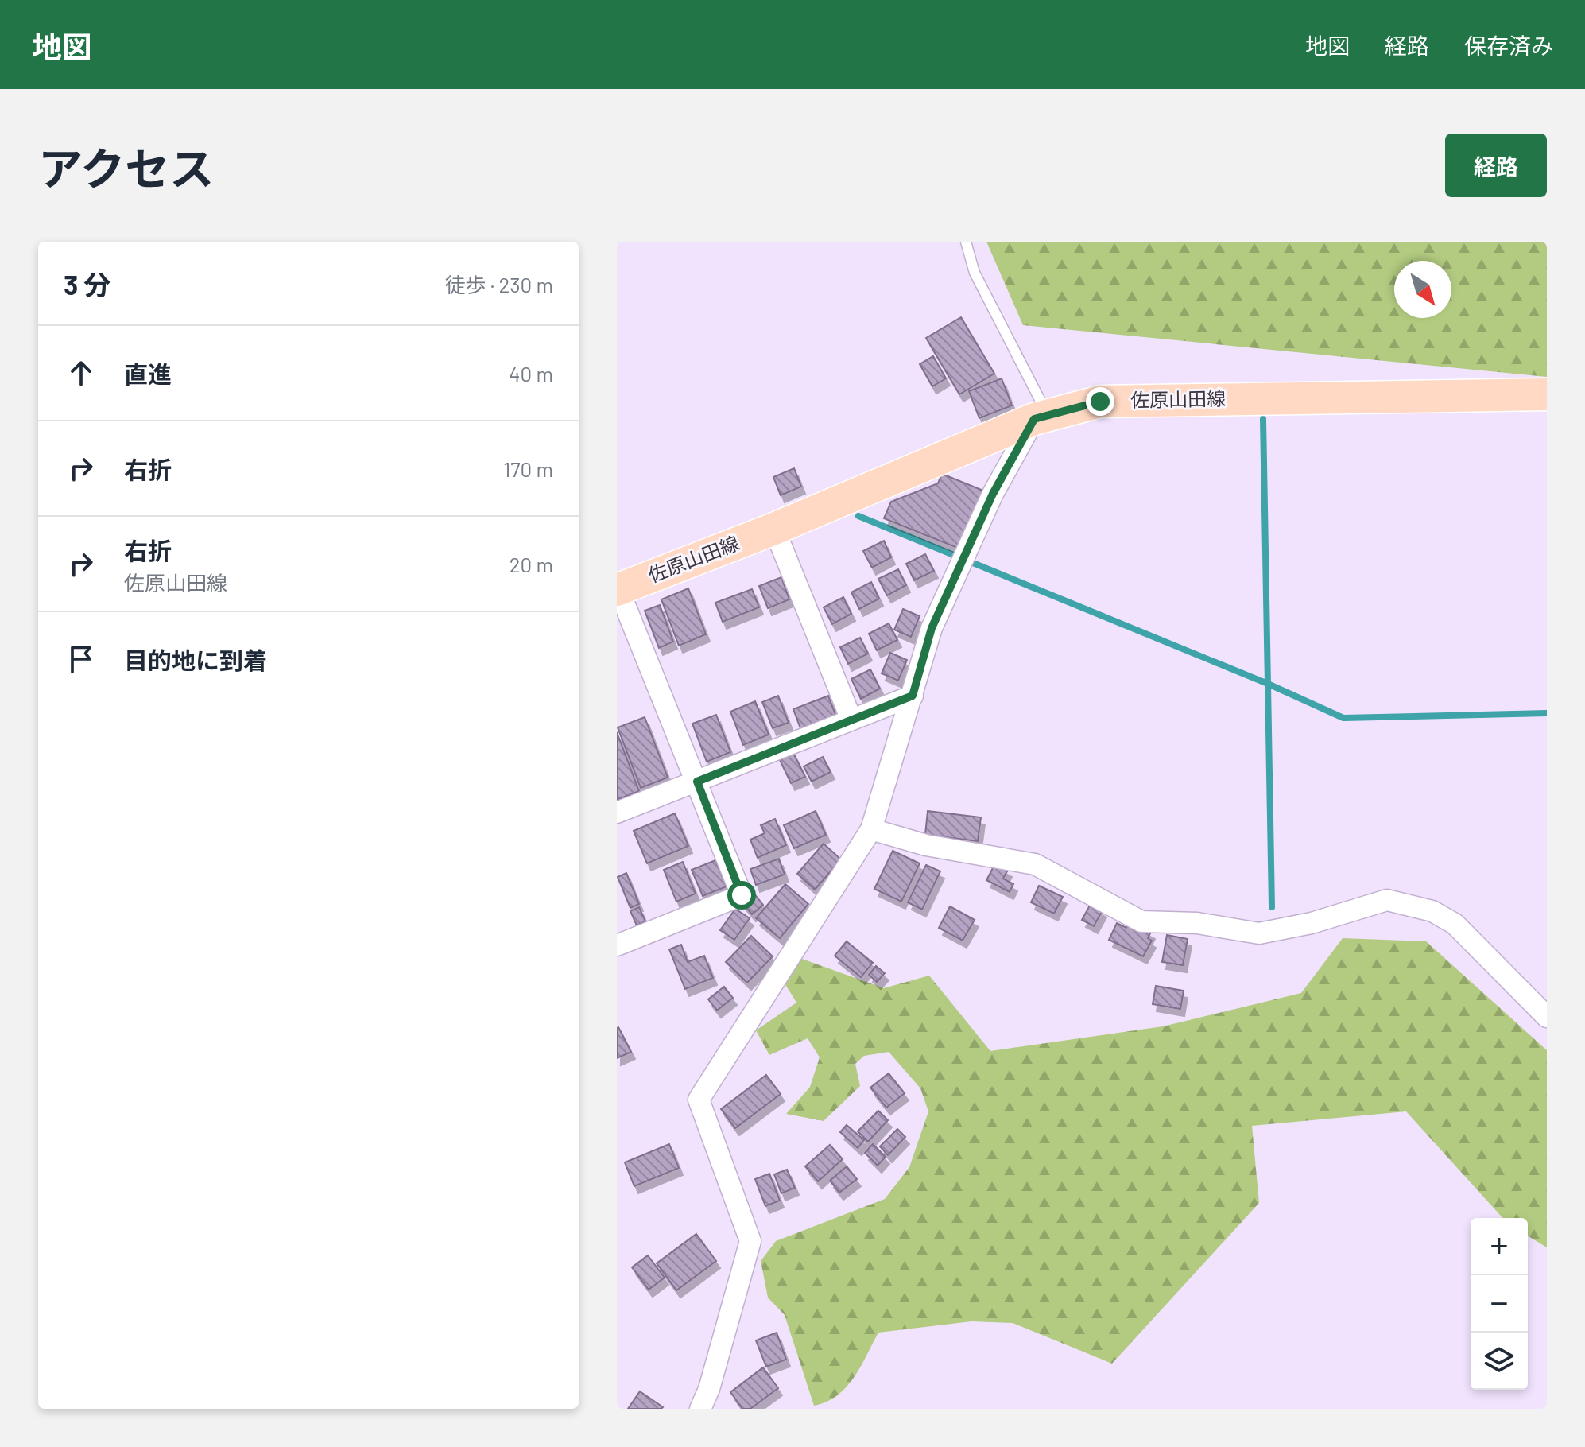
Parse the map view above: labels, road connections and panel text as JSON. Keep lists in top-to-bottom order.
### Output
{
  "streets": {
    "main road": ["佐原山田線"]
  },
  "north": "bottom right",
  "page": {
    "header": "地図",
    "nav": ["地図", "経路", "保存済み"],
    "title": "アクセス",
    "buttons": "経路",
    "heading": ["3 分", "徒歩 · 230 m"],
    "list": [
      ["直進", "40 m"],
      ["右折", "170 m"],
      ["右折", "佐原山田線", "20 m"],
      "目的地に到着"
    ],
    "map_buttons": ["+", "−"]
  }
}
